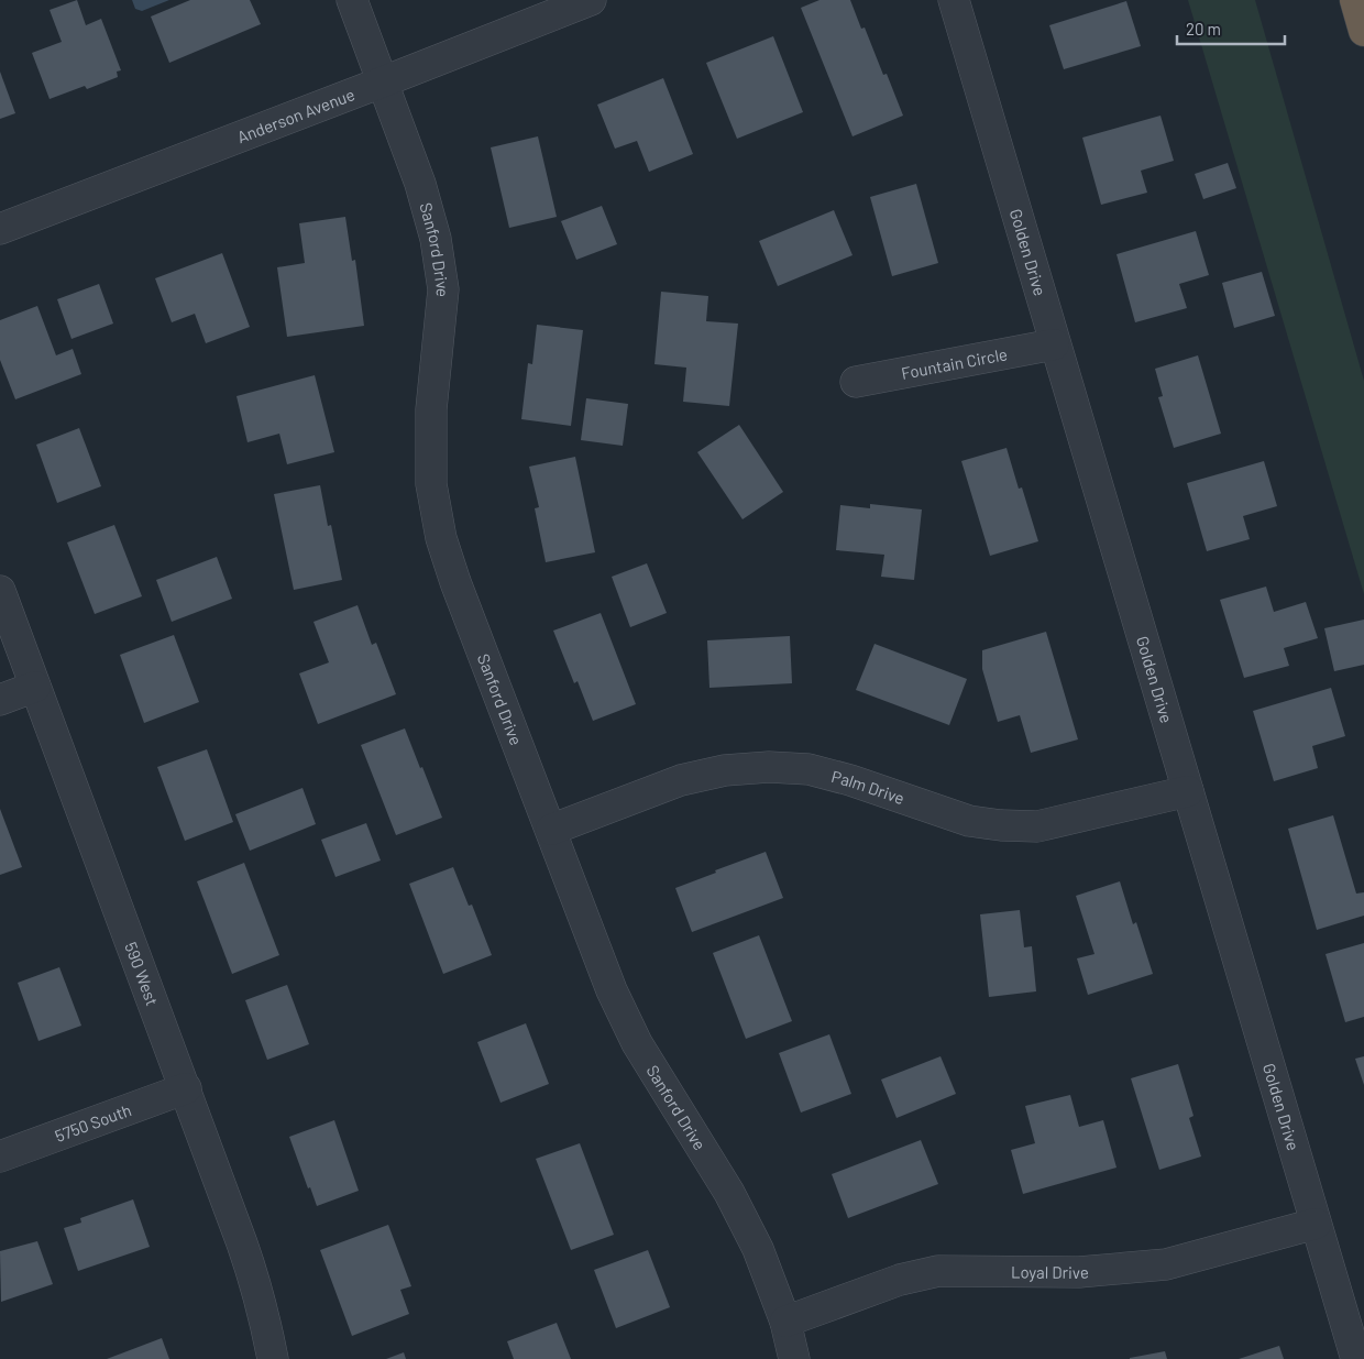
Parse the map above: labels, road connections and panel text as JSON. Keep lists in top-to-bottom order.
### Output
{
  "streets": {
    "street": [
      "Anderson Avenue",
      "Sanford Drive",
      "Golden Drive",
      "Fountain Circle",
      "Palm Drive",
      "590 West",
      "5750 South",
      "Loyal Drive"
    ]
  },
  "crossings": [
    ["Anderson Avenue", "Sanford Drive"],
    ["Sanford Drive", "Palm Drive"],
    ["Sanford Drive", "Loyal Drive"],
    ["Golden Drive", "Fountain Circle"],
    ["Golden Drive", "Palm Drive"],
    ["Golden Drive", "Loyal Drive"],
    ["590 West", "5750 South"]
  ],
  "scale_bar": "20 m"
}
